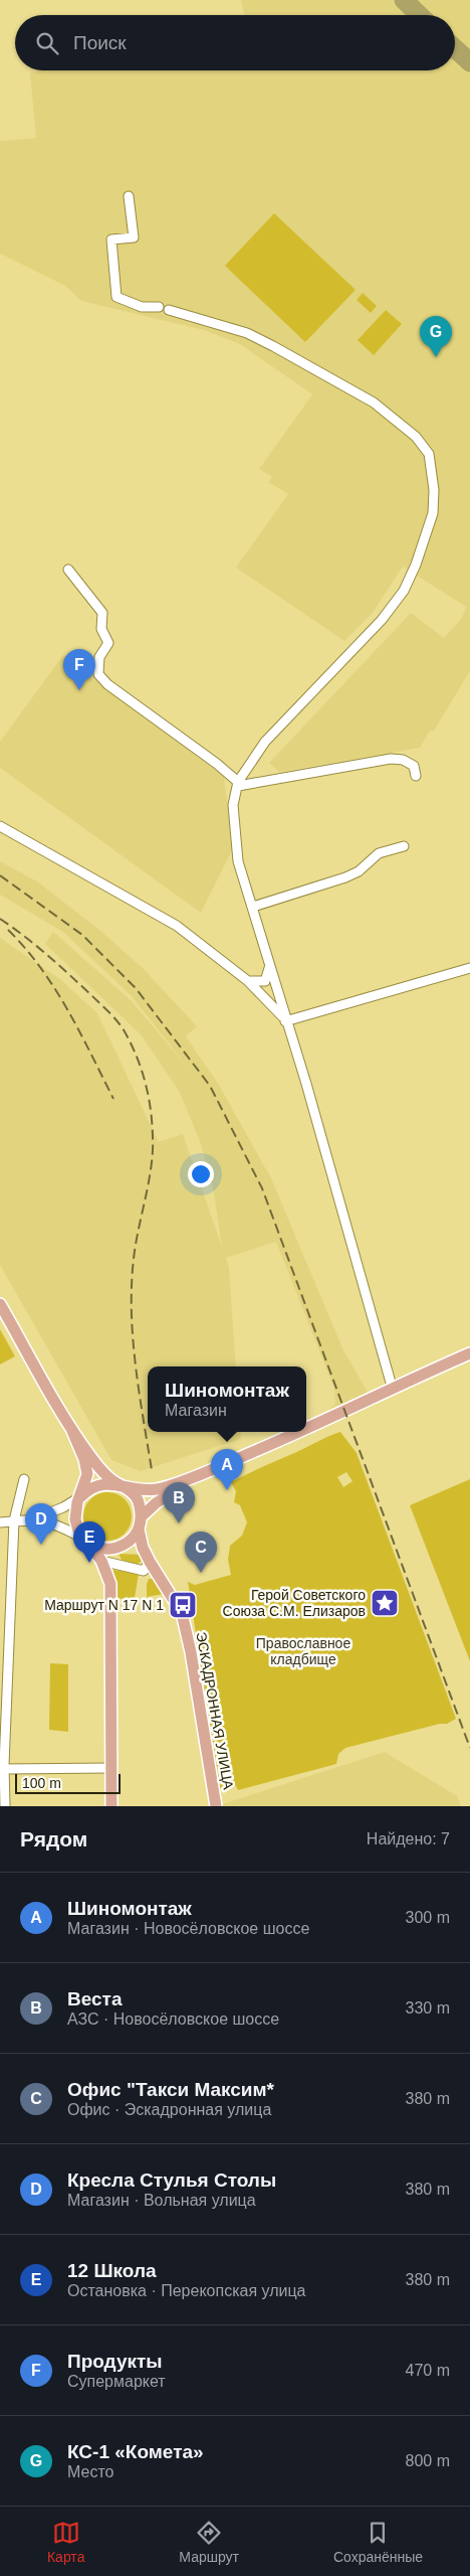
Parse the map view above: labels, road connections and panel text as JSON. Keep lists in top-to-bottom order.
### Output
{
  "streets": {
    "main road": ["ЭСКАДРОННАЯ УЛИЦА"]
  },
  "parks": ["Православное кладбище"],
  "places": {
    "place": ["Герой Советского Союза С.М. Елизаров"],
    "bus stop": ["Маршрут N 17 N 1"]
  },
  "scale_bar": "100 m",
  "page": {
    "search": "Поиск",
    "pins": [
      "G",
      "F",
      "A",
      "B",
      "D",
      "E",
      "C"
    ],
    "popup": ["Шиномонтаж", "Магазин"],
    "scale": "100 m",
    "heading": ["Рядом", "Найдено: 7"],
    "list": [
      {
        "mark": "A",
        "name": "Шиномонтаж",
        "note": "Магазин · Новосёловское шоссе",
        "value": "300 m"
      },
      {
        "mark": "B",
        "name": "Веста",
        "note": "АЗС · Новосёловское шоссе",
        "value": "330 m"
      },
      {
        "mark": "C",
        "name": "Офис \"Такси Максим*",
        "note": "Офис · Эскадронная улица",
        "value": "380 m"
      },
      {
        "mark": "D",
        "name": "Кресла Стулья Столы",
        "note": "Магазин · Вольная улица",
        "value": "380 m"
      },
      {
        "mark": "E",
        "name": "12 Школа",
        "note": "Остановка · Перекопская улица",
        "value": "380 m"
      },
      {
        "mark": "F",
        "name": "Продукты",
        "note": "Супермаркет",
        "value": "470 m"
      },
      {
        "mark": "G",
        "name": "КС-1 «Комета»",
        "note": "Место",
        "value": "800 m"
      }
    ],
    "nav": ["Карта", "Маршрут", "Сохранённые"]
  }
}
